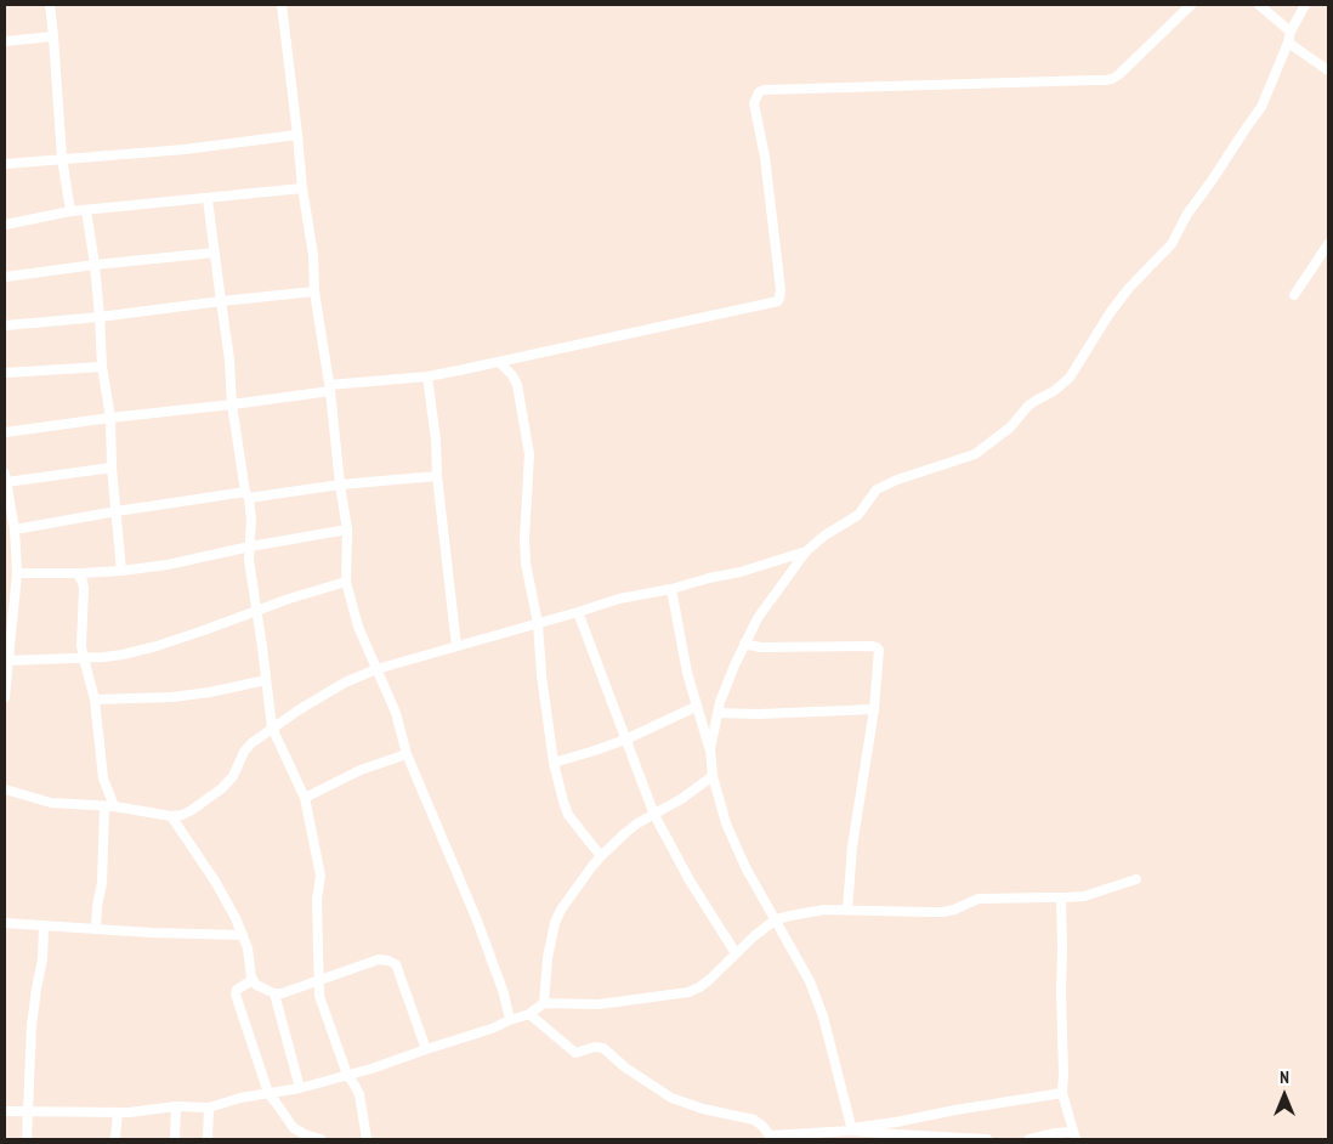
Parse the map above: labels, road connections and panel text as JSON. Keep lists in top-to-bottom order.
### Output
{
  "north": "top"
}
